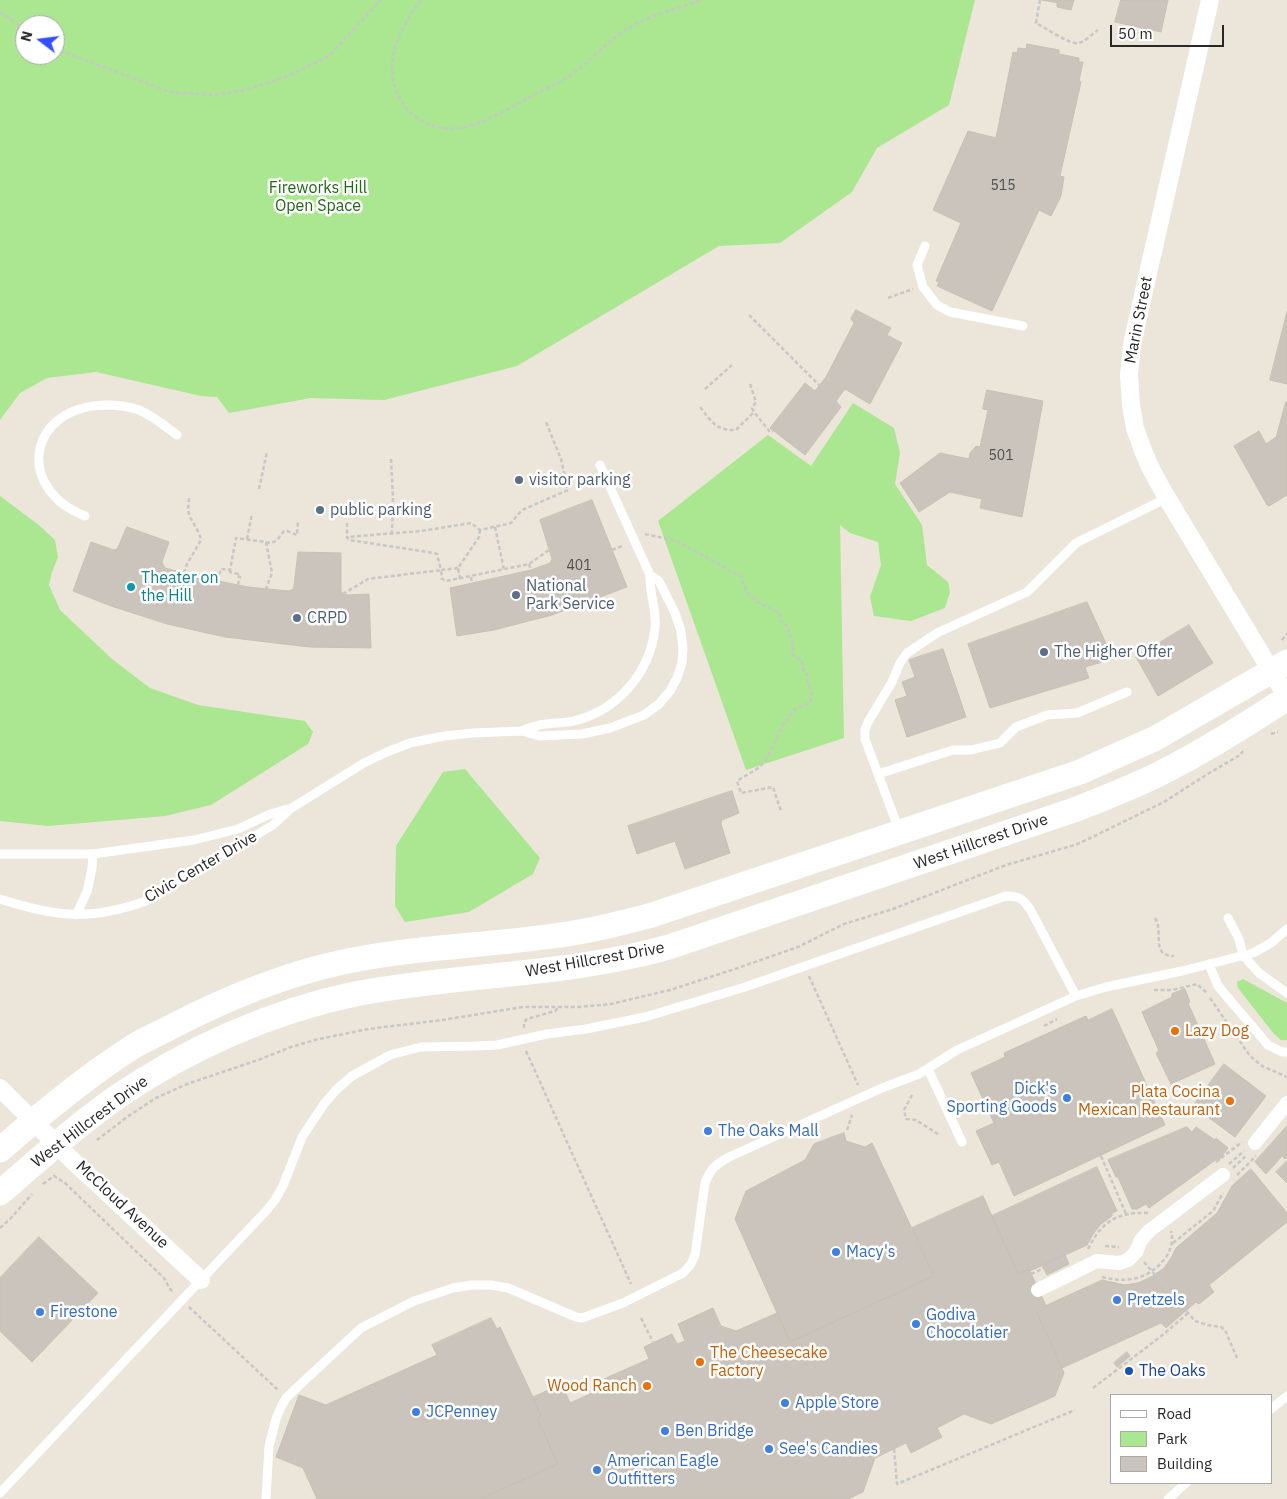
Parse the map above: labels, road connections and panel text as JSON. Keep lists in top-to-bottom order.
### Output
{
  "streets": {
    "main road": ["West Hillcrest Drive"],
    "street": ["Marin Street", "McCloud Avenue"],
    "lane": ["Civic Center Drive"]
  },
  "crossings": [
    ["Marin Street", "West Hillcrest Drive"],
    ["West Hillcrest Drive", "McCloud Avenue"]
  ],
  "parks": ["Fireworks Hill Open Space"],
  "places": [
    "visitor parking",
    "public parking",
    "Theater on the Hill",
    "National Park Service",
    "CRPD",
    "The Higher Offer",
    "Lazy Dog",
    "Dick's Sporting Goods",
    "Plata Cocina Mexican Restaurant",
    "The Oaks Mall",
    "Macy's",
    "Pretzels",
    "Firestone",
    "Godiva Chocolatier",
    "The Cheesecake Factory",
    "The Oaks",
    "Wood Ranch",
    "Apple Store",
    "JCPenney",
    "Ben Bridge",
    "See's Candies",
    "American Eagle Outfitters"
  ],
  "house_numbers": ["515", "501", "401"],
  "legend": ["Road", "Park", "Building"],
  "scale_bar": "50 m",
  "north": "left"
}
